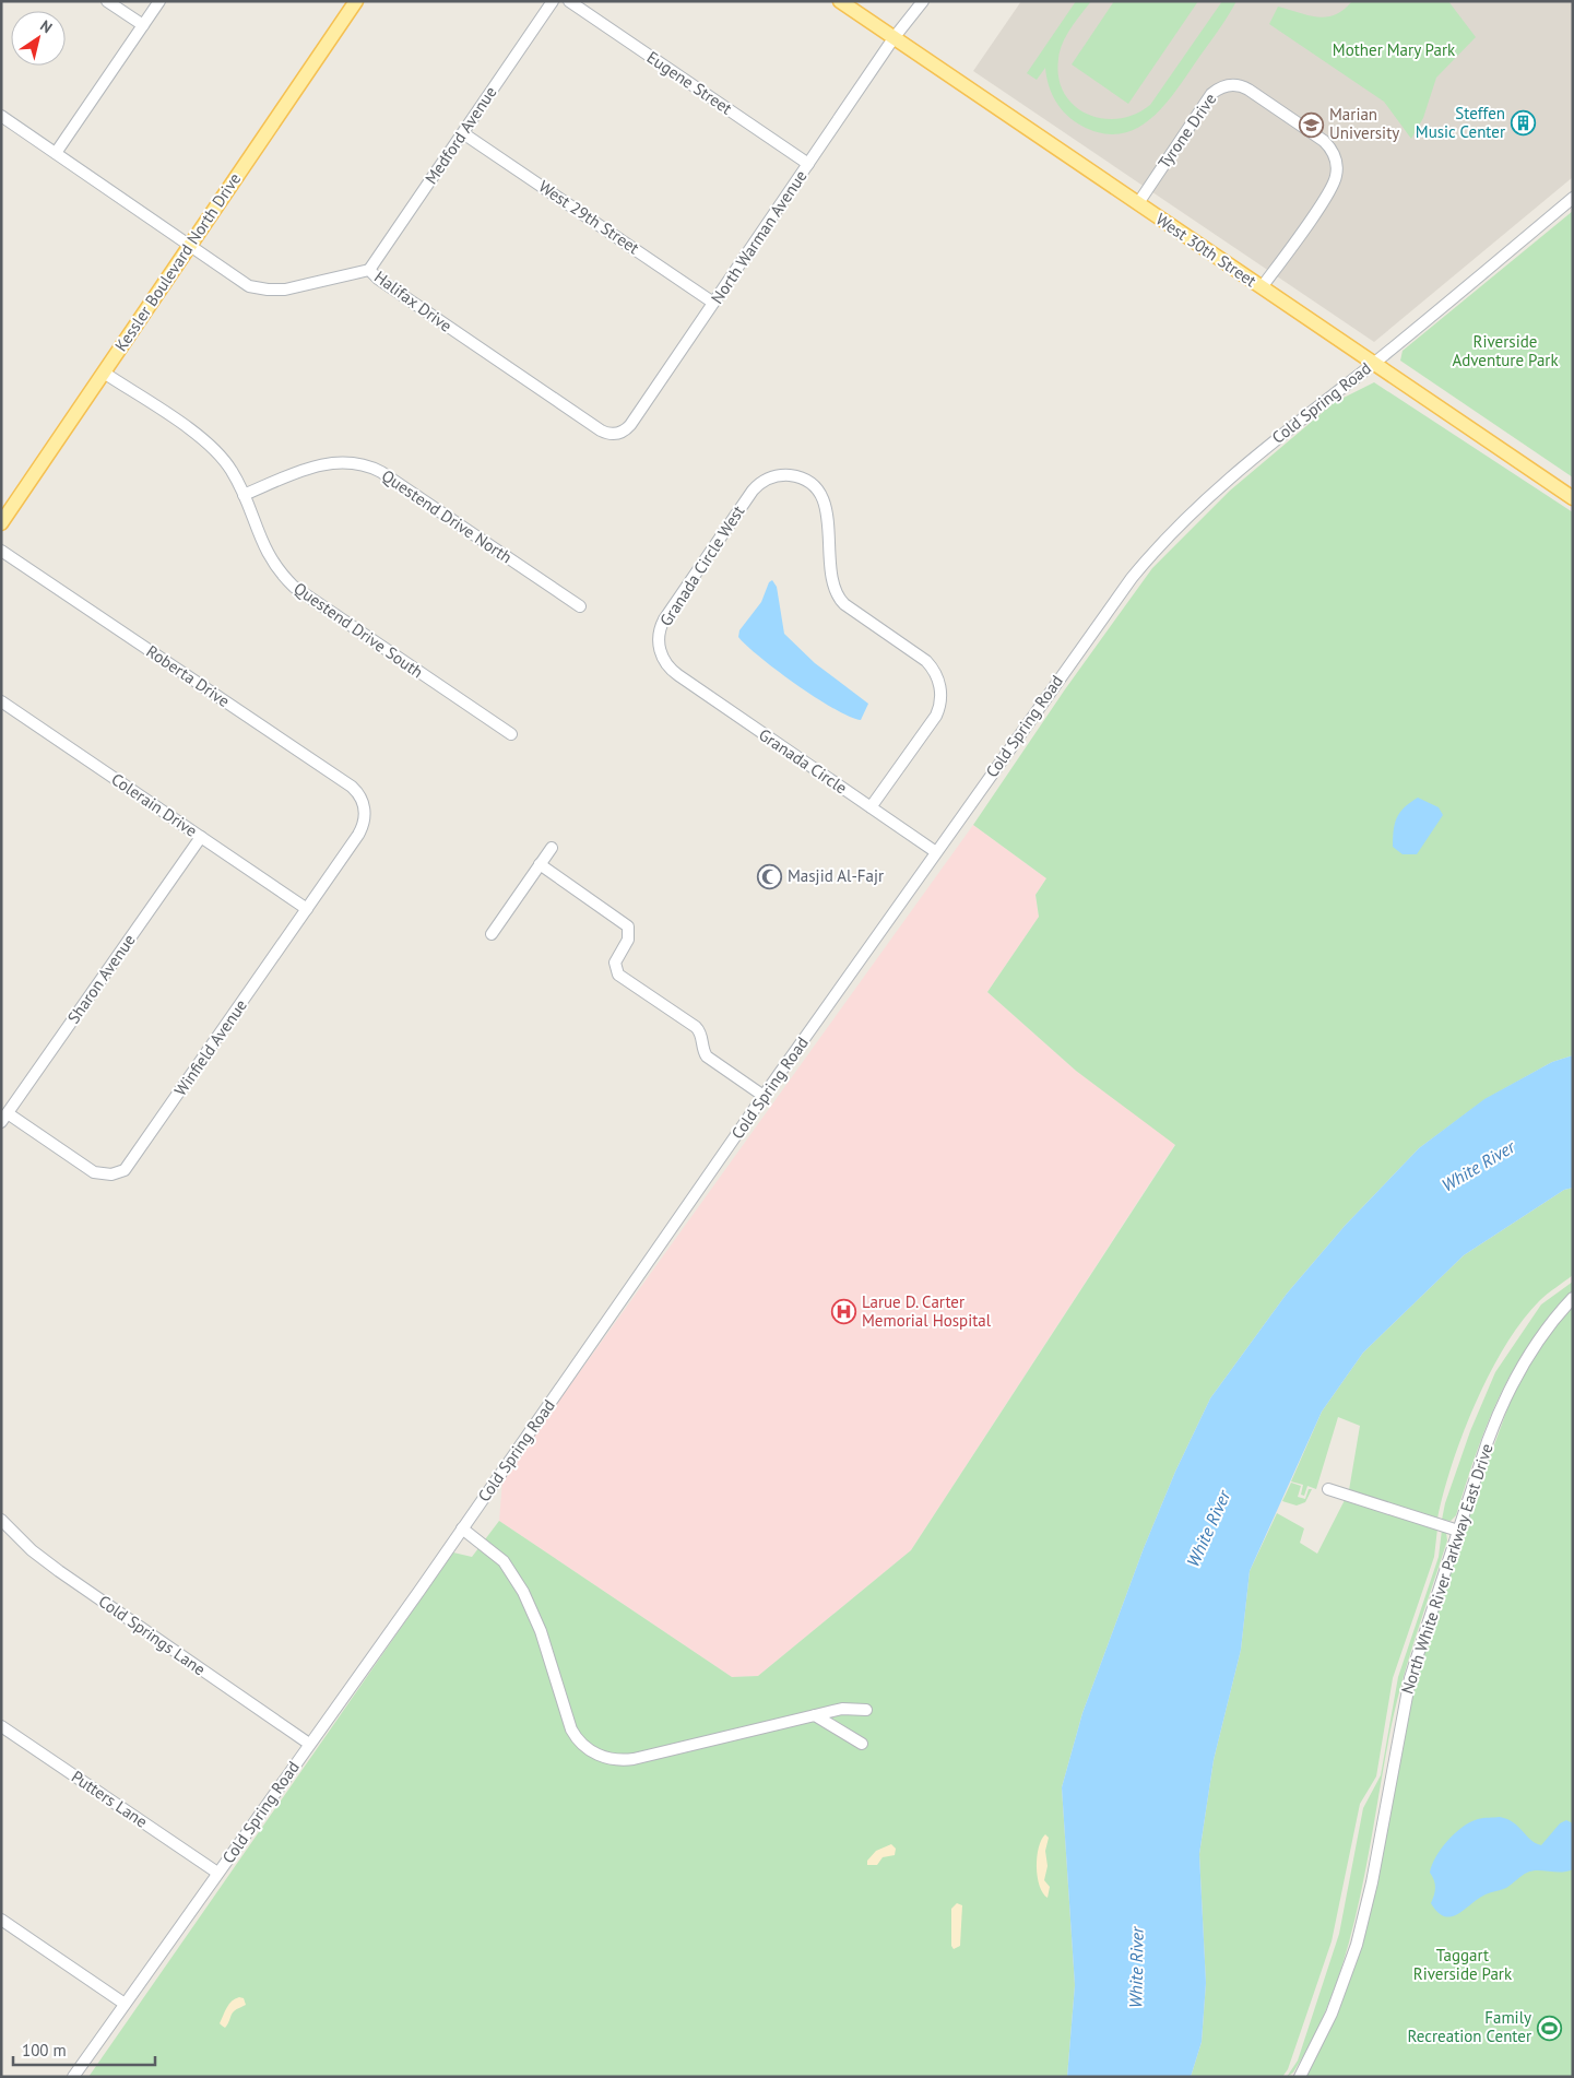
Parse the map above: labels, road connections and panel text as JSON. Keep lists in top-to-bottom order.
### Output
{
  "streets": {
    "main road": ["West 30th Street", "Kessler Boulevard North Drive"],
    "street": [
      "Eugene Street",
      "Tyrone Drive",
      "Medford Avenue",
      "West 29th Street",
      "North Warman Avenue",
      "Halifax Drive",
      "Cold Spring Road",
      "Questend Drive North",
      "Granada Circle West",
      "Questend Drive South",
      "Roberta Drive",
      "Granada Circle",
      "Colerain Drive",
      "Sharon Avenue",
      "Winfield Avenue",
      "North White River Parkway East Drive",
      "Cold Springs Lane",
      "Putters Lane"
    ]
  },
  "crossings": [
    ["Eugene Street", "North Warman Avenue"],
    ["Tyrone Drive", "West 30th Street"],
    ["Medford Avenue", "West 29th Street"],
    ["Medford Avenue", "Halifax Drive"],
    ["West 29th Street", "North Warman Avenue"],
    ["North Warman Avenue", "West 30th Street"],
    ["North Warman Avenue", "Halifax Drive"],
    ["West 30th Street", "Cold Spring Road"],
    ["Kessler Boulevard North Drive", "Halifax Drive"],
    ["Kessler Boulevard North Drive", "Questend Drive South"],
    ["Cold Spring Road", "Granada Circle"],
    ["Cold Spring Road", "Cold Springs Lane"],
    ["Cold Spring Road", "Putters Lane"],
    ["Questend Drive North", "Questend Drive South"],
    ["Granada Circle West", "Granada Circle"],
    ["Roberta Drive", "Winfield Avenue"],
    ["Colerain Drive", "Sharon Avenue"],
    ["Colerain Drive", "Winfield Avenue"],
    ["Sharon Avenue", "Winfield Avenue"]
  ],
  "water": ["White River"],
  "parks": ["Mother Mary Park", "Riverside Adventure Park", "Taggart Riverside Park"],
  "places": {
    "building": ["Steffen Music Center"],
    "school or university": ["Marian University"],
    "mosque": ["Masjid Al-Fajr"],
    "hospital": ["Larue D. Carter Memorial Hospital"],
    "sports": ["Family Recreation Center"]
  },
  "scale_bar": "100 m",
  "north": "top right"
}
